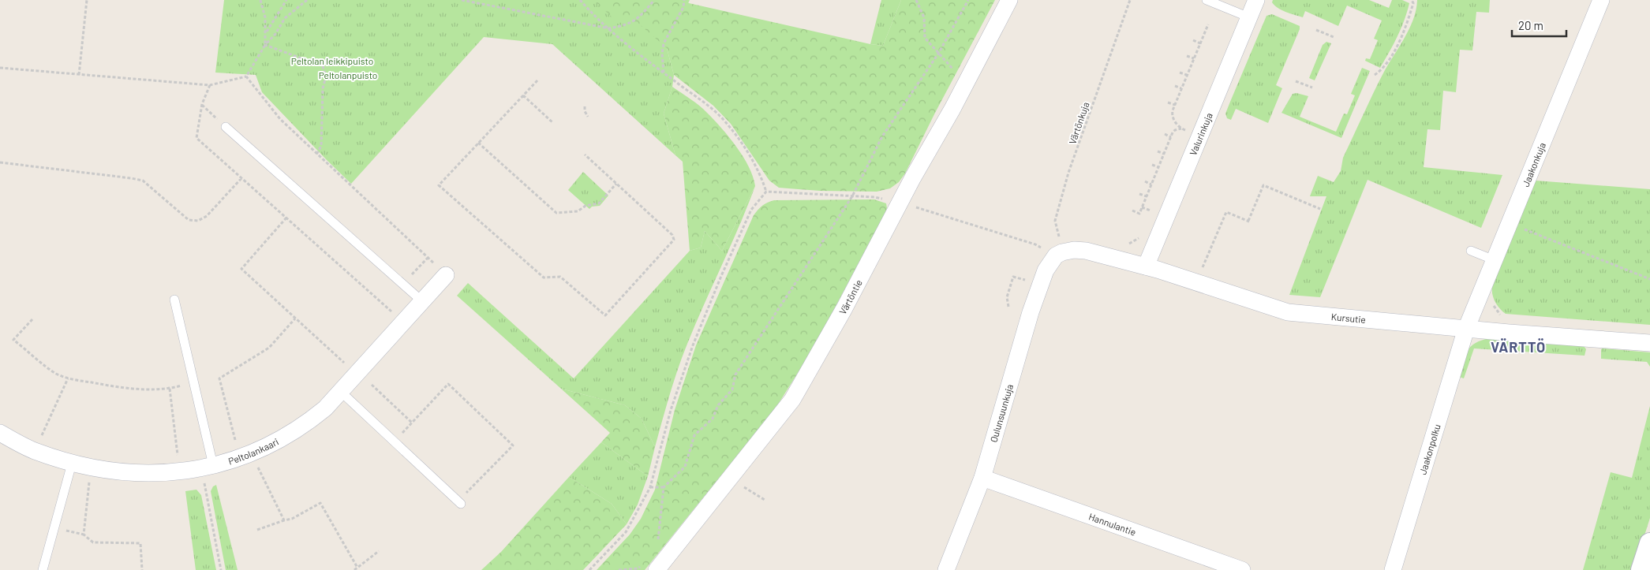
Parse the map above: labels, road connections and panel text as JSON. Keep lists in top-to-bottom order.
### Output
{
  "streets": {
    "street": [
      "Valurinkuja",
      "Jaakonkuja",
      "Värtöntie",
      "Kursutie",
      "Oulunsuunkuja",
      "Jaakonpolku",
      "Peltolankaari",
      "Hannulantie"
    ],
    "path": ["Värtönkuja"]
  },
  "crossings": [
    ["Värtönkuja", "Kursutie"],
    ["Värtönkuja", "Oulunsuunkuja"],
    ["Valurinkuja", "Kursutie"],
    ["Jaakonkuja", "Kursutie"],
    ["Jaakonkuja", "Jaakonpolku"],
    ["Kursutie", "Oulunsuunkuja"],
    ["Kursutie", "Jaakonpolku"],
    ["Oulunsuunkuja", "Hannulantie"]
  ],
  "districts": ["VÄRTTÖ"],
  "parks": ["Peltolan leikkipuisto", "Peltolanpuisto"],
  "scale_bar": "20 m"
}
